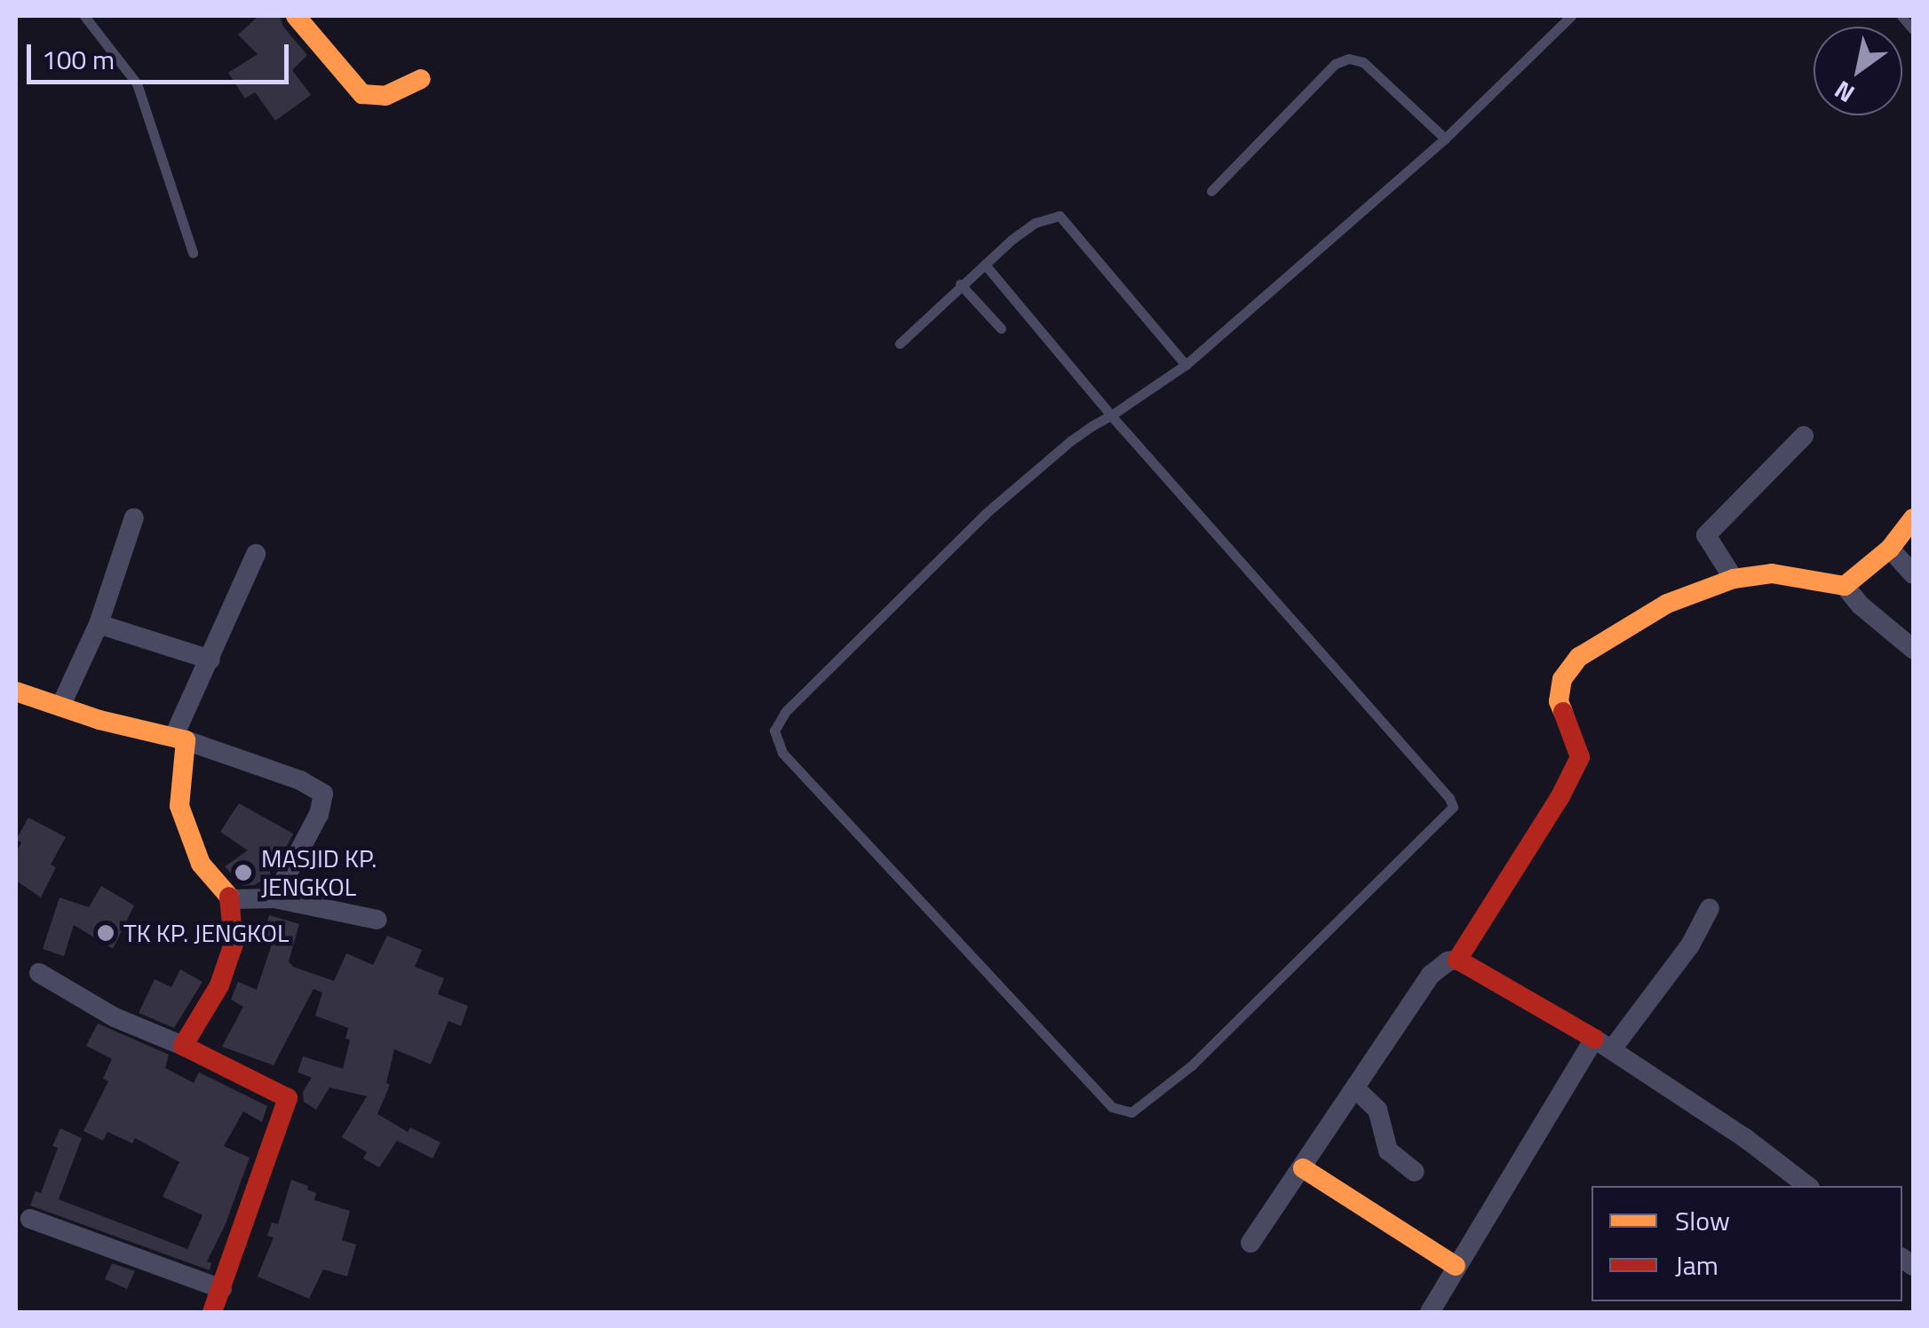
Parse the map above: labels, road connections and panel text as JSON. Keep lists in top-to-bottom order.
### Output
{
  "places": ["MASJID KP. JENGKOL", "TK KP. JENGKOL"],
  "legend": ["Slow", "Jam"],
  "scale_bar": "100 m",
  "north": "bottom left"
}
